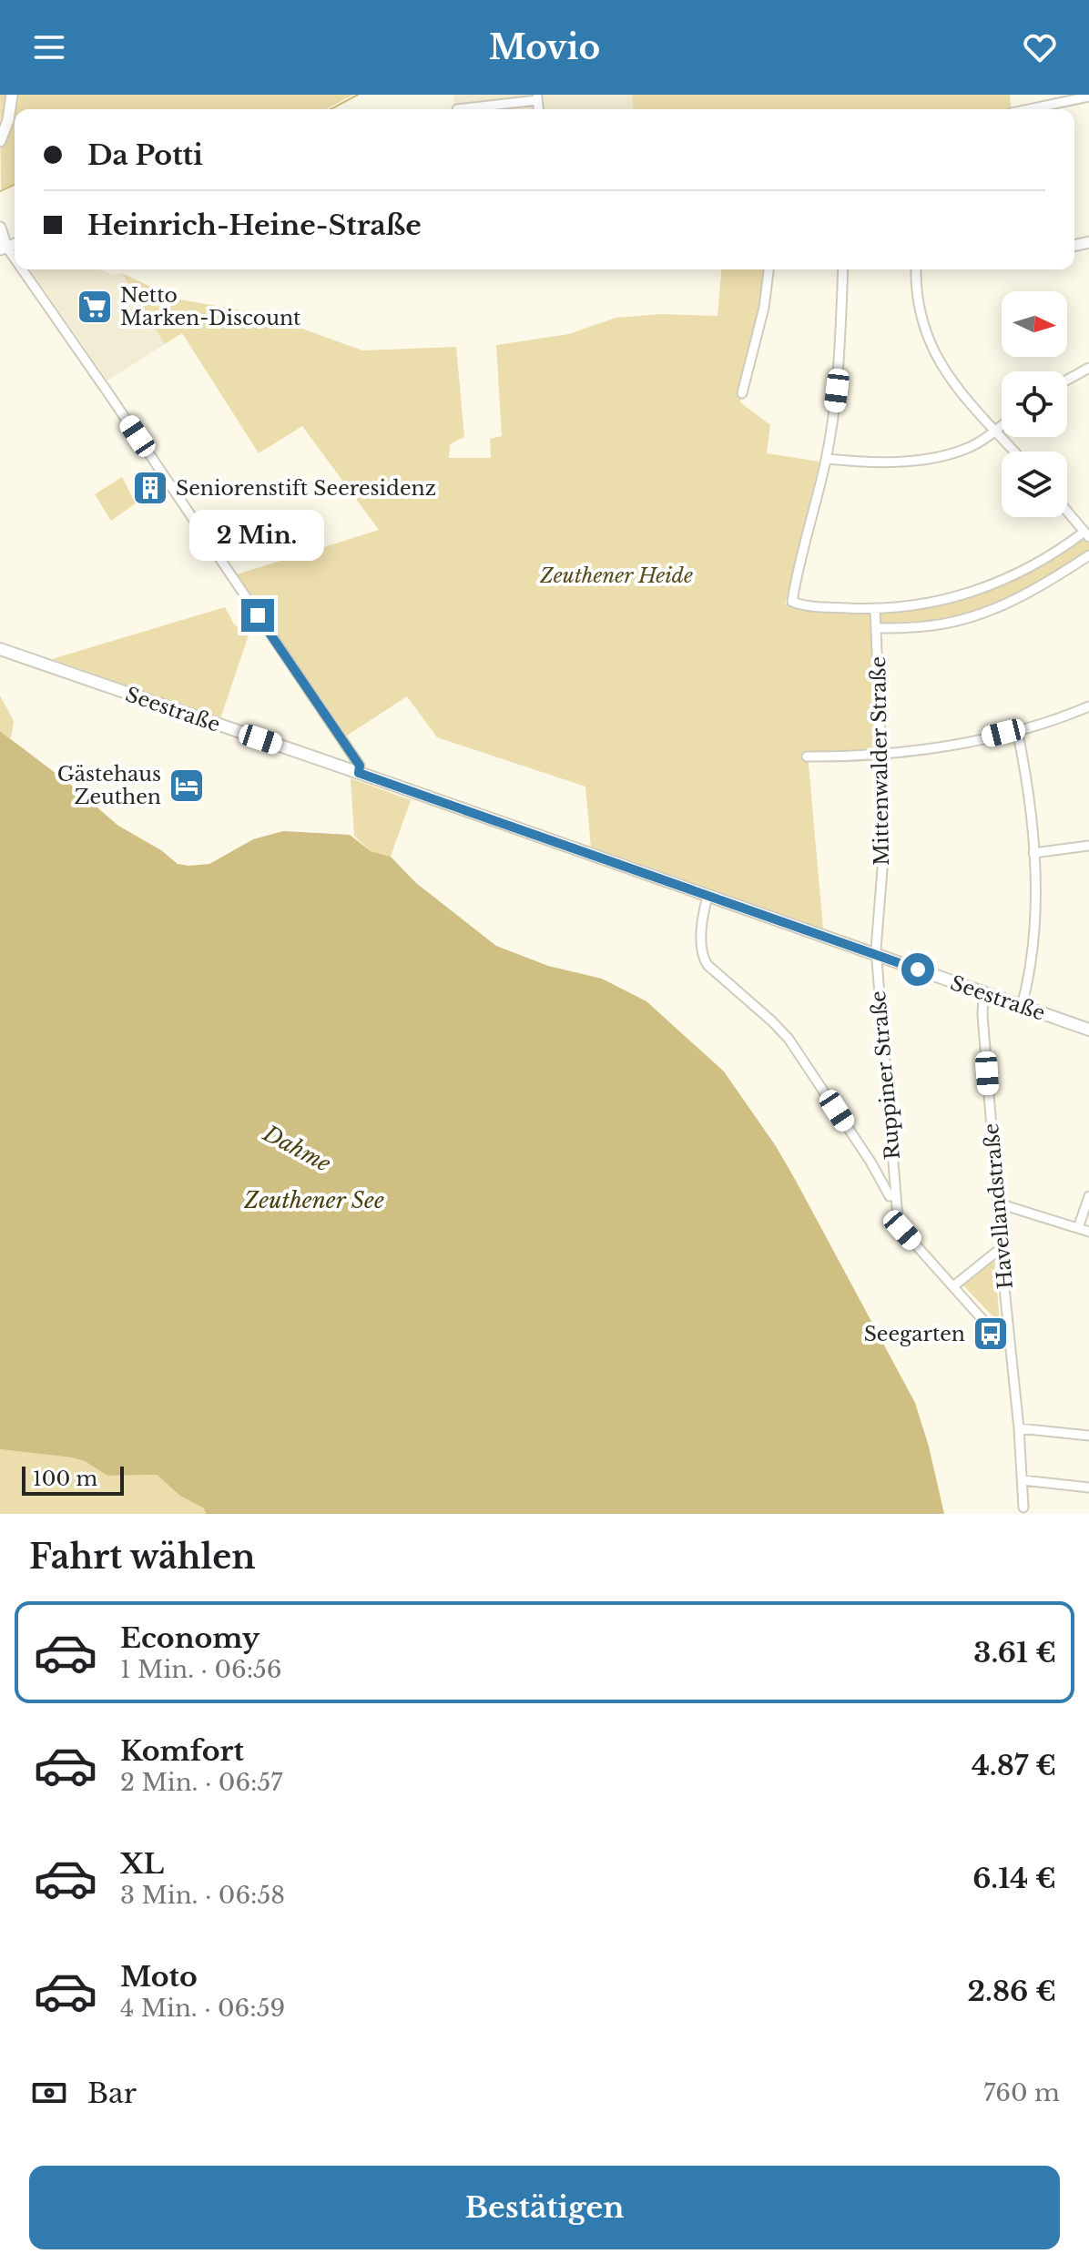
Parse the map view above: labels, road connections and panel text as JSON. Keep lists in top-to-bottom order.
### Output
{
  "streets": {
    "main road": ["Seestraße"],
    "street": ["Mittenwalder Straße", "Ruppiner Straße", "Havellandstraße"]
  },
  "crossings": [
    ["Seestraße", "Mittenwalder Straße"],
    ["Seestraße", "Ruppiner Straße"],
    ["Seestraße", "Havellandstraße"],
    ["Mittenwalder Straße", "Ruppiner Straße"],
    ["Ruppiner Straße", "Havellandstraße"]
  ],
  "water": ["Dahme", "Zeuthener See"],
  "parks": ["Zeuthener Heide"],
  "places": {
    "supermarket": ["Netto Marken-Discount"],
    "building": ["Seniorenstift Seeresidenz"],
    "hotel": ["Gästehaus Zeuthen"],
    "bus stop": ["Seegarten"]
  },
  "scale_bar": "100 m",
  "north": "right",
  "page": {
    "header": "Movio",
    "banner": ["Da Potti", "Heinrich-Heine-Straße"],
    "bubble": "2 Min.",
    "scale": "100 m",
    "heading": "Fahrt wählen",
    "list": [
      {
        "name": "Economy",
        "note": "1 Min. · 06:56",
        "value": "3.61 €"
      },
      {
        "name": "Komfort",
        "note": "2 Min. · 06:57",
        "value": "4.87 €"
      },
      {
        "name": "XL",
        "note": "3 Min. · 06:58",
        "value": "6.14 €"
      },
      {
        "name": "Moto",
        "note": "4 Min. · 06:59",
        "value": "2.86 €"
      }
    ],
    "pay": ["Bar", "760 m"],
    "buttons": "Bestätigen"
  }
}
